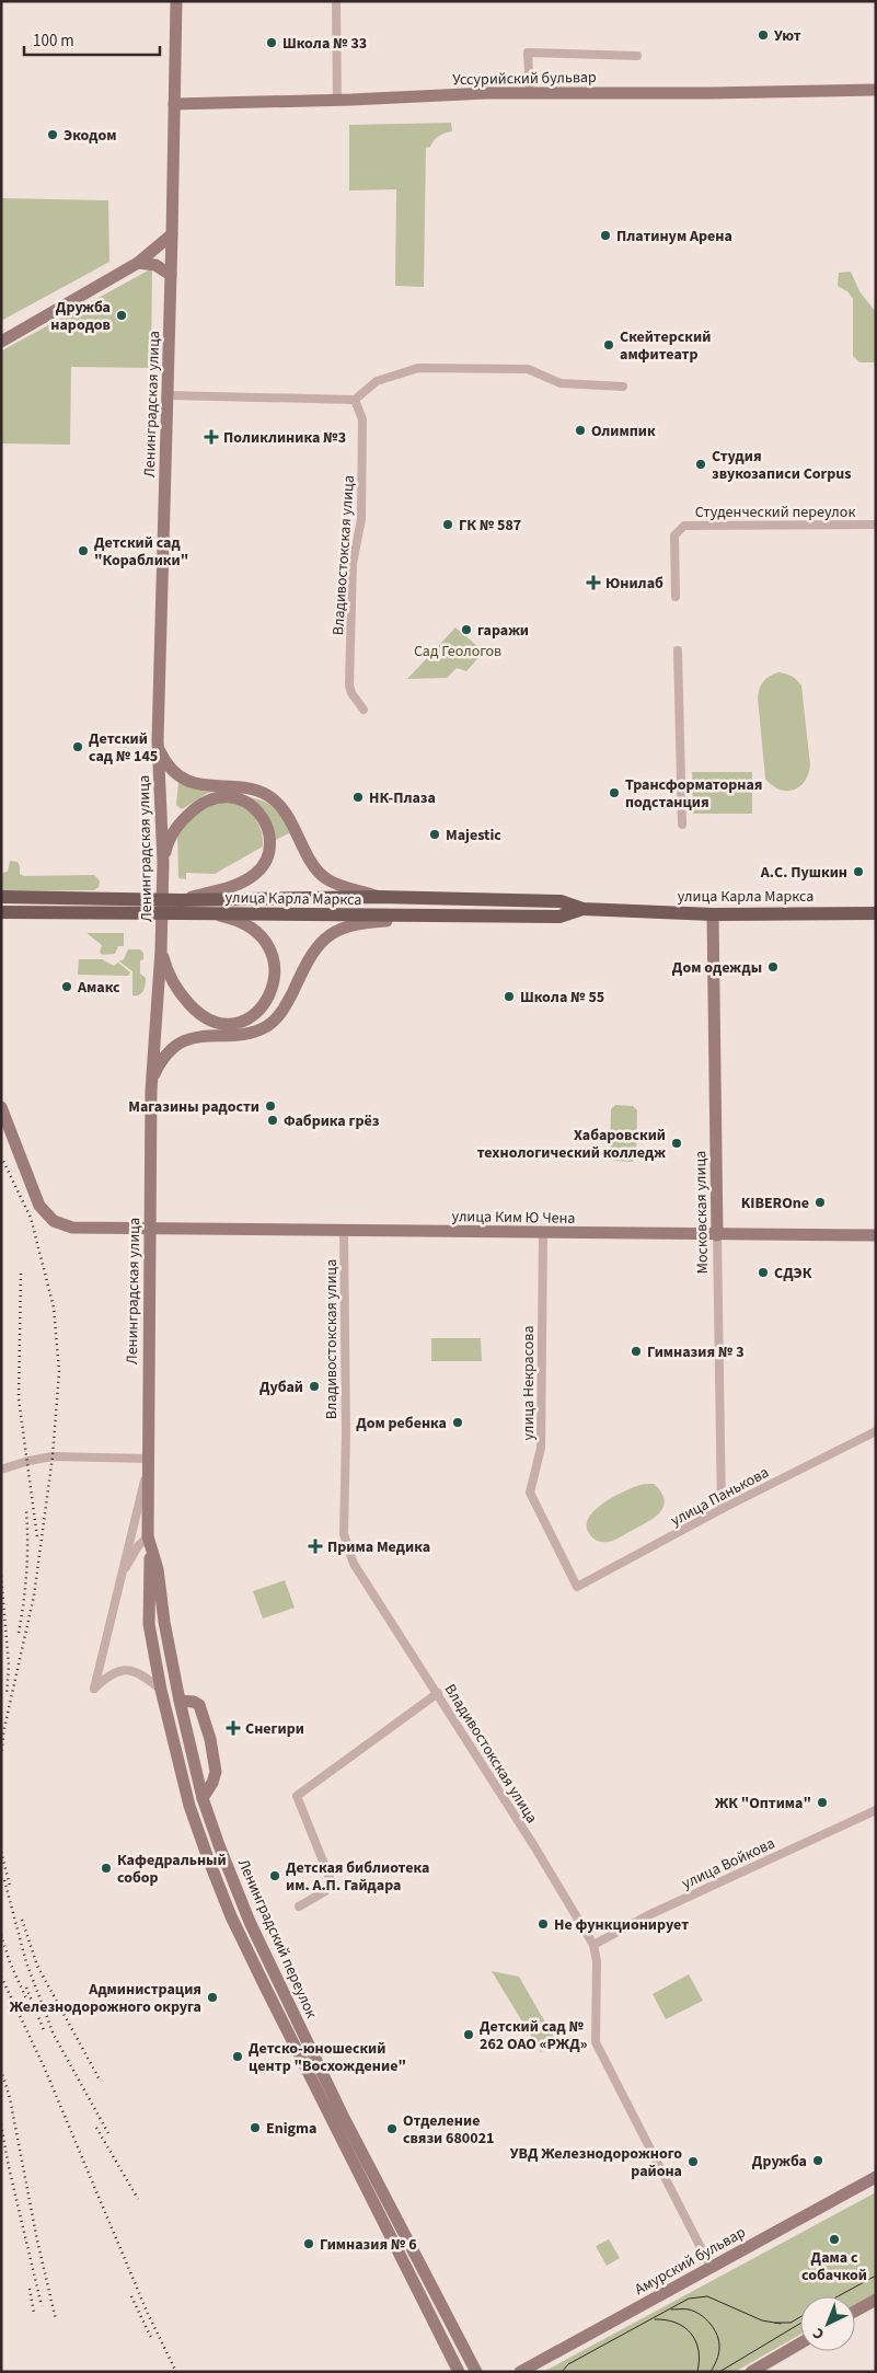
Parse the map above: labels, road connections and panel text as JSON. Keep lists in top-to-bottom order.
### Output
{
  "streets": {
    "main road": [
      "Уссурийский бульвар",
      "Ленинградская улица",
      "улица Карла Маркса",
      "Московская улица",
      "улица Ким Ю Чена",
      "Ленинградский переулок",
      "Амурский бульвар"
    ],
    "street": [
      "Студенческий переулок",
      "Владивостокская улица",
      "улица Некрасова",
      "улица Панькова",
      "улица Войкова"
    ]
  },
  "crossings": [
    ["Уссурийский бульвар", "Ленинградская улица"],
    ["Ленинградская улица", "улица Ким Ю Чена"],
    ["Ленинградская улица", "Ленинградский переулок"],
    ["Владивостокская улица", "улица Ким Ю Чена"],
    ["Владивостокская улица", "улица Войкова"],
    ["Владивостокская улица", "Амурский бульвар"],
    ["улица Карла Маркса", "Московская улица"],
    ["Московская улица", "улица Ким Ю Чена"],
    ["Московская улица", "улица Панькова"],
    ["улица Ким Ю Чена", "улица Некрасова"],
    ["улица Некрасова", "улица Панькова"]
  ],
  "parks": ["Сад Геологов"],
  "places": {
    "other": [
      "Уют",
      "Школа № 33",
      "Экодом",
      "Платинум Арена",
      "Дружба народов",
      "Скейтерский амфитеатр",
      "Олимпик",
      "Студия звукозаписи Corpus",
      "ГК № 587",
      "Детский сад \"Кораблики\"",
      "гаражи",
      "Детский сад № 145",
      "Трансформаторная подстанция",
      "НК-Плаза",
      "Majestic",
      "А.С. Пушкин",
      "Дом одежды",
      "Амакс",
      "Школа № 55",
      "Магазины радости",
      "Фабрика грёз",
      "Хабаровский технологический колледж",
      "KIBEROne",
      "СДЭК",
      "Гимназия № 3",
      "Дубай",
      "Дом ребенка",
      "ЖК \"Оптима\"",
      "Кафедральный собор",
      "Детская библиотека им. А.П. Гайдара",
      "Не функционирует",
      "Администрация Железнодорожного округа",
      "Детский сад № 262 ОАО «РЖД»",
      "Детско-юношеский центр \"Восхождение\"",
      "Enigma",
      "Отделение связи 680021",
      "Дружба",
      "УВД Железнодорожного района",
      "Дама с собачкой",
      "Гимназия № 6"
    ],
    "health": [
      "Поликлиника №3",
      "Юнилаб",
      "Прима Медика",
      "Снегири"
    ]
  },
  "scale_bar": "100 m",
  "north": "bottom left"
}
